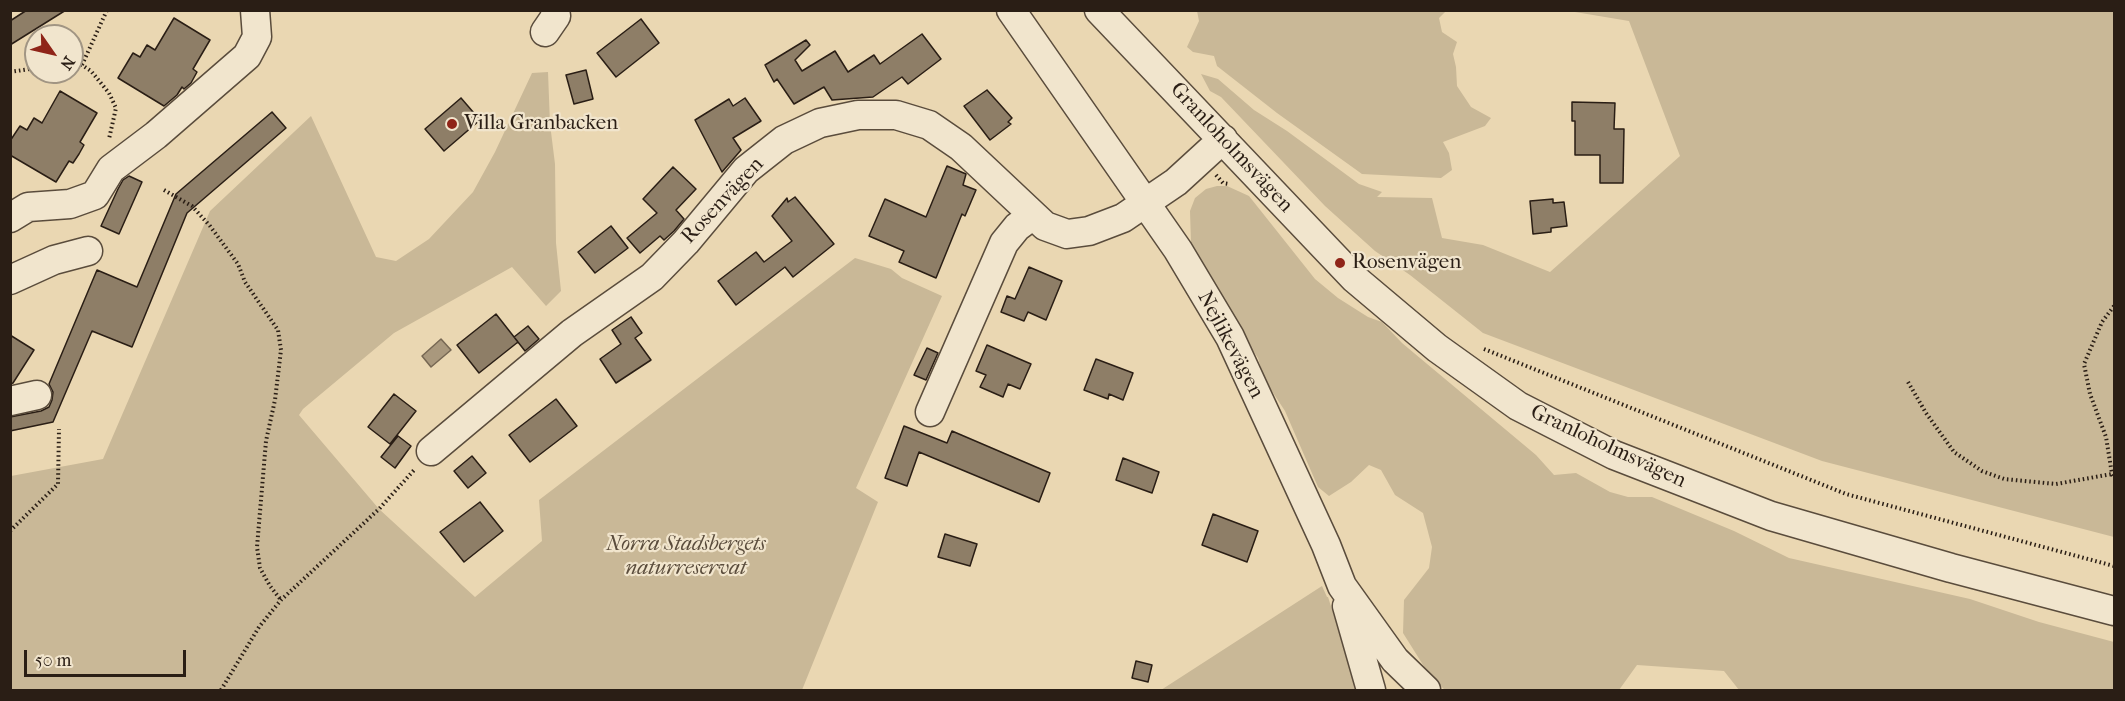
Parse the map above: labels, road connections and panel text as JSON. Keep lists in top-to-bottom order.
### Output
{
  "streets": {
    "street": ["Granloholmsvägen", "Rosenvägen", "Nejlikevägen"]
  },
  "crossings": [
    ["Granloholmsvägen", "Rosenvägen"],
    ["Rosenvägen", "Nejlikevägen"]
  ],
  "parks": ["Norra Stadsbergets naturreservat"],
  "places": ["Villa Granbacken", "Rosenvägen"],
  "scale_bar": "50 m",
  "north": "bottom right"
}
